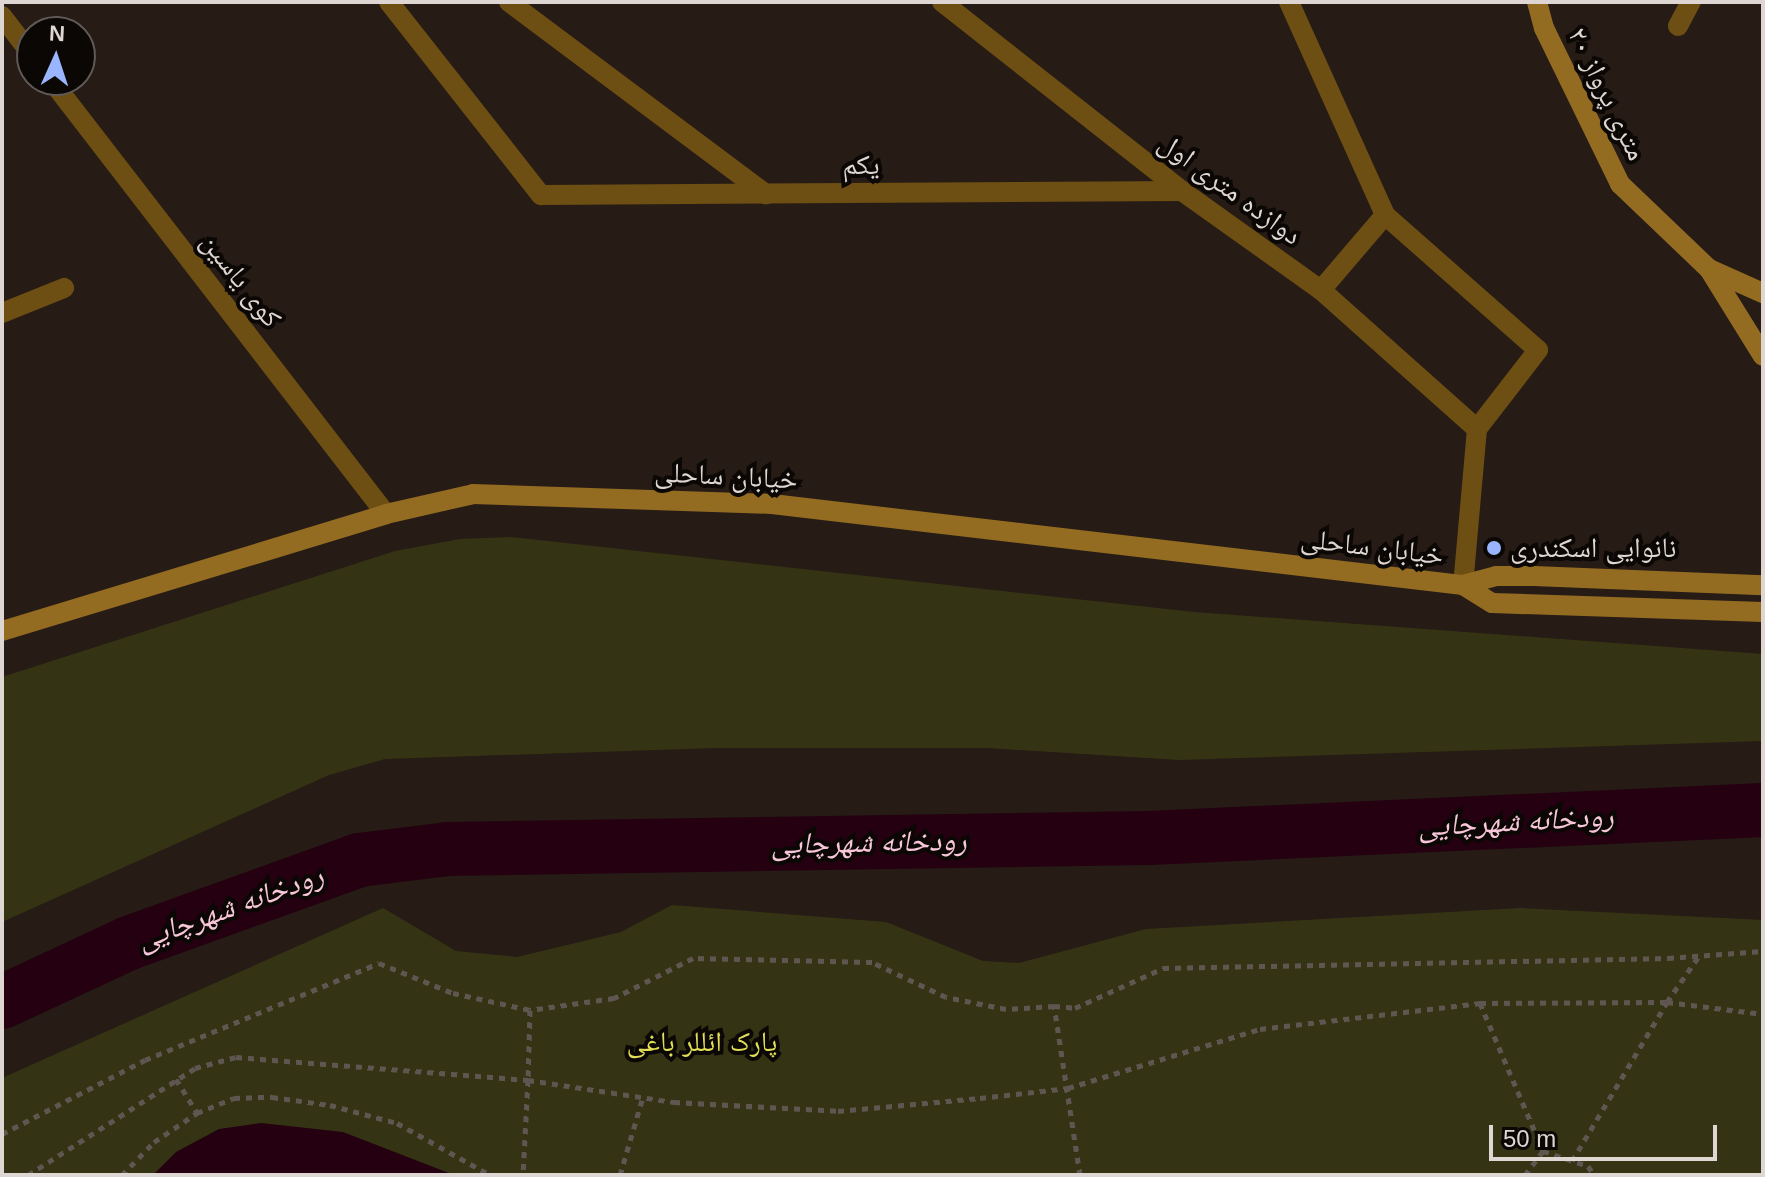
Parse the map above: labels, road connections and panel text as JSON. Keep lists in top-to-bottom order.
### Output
{
  "streets": {
    "street": [
      "۲۰ متری پرواز",
      "یکم",
      "دوازده متری اول",
      "کوی یاسین",
      "خیابان ساحلی"
    ]
  },
  "crossings": [
    ["یکم", "دوازده متری اول"],
    ["کوی یاسین", "خیابان ساحلی"]
  ],
  "water": ["رودخانه شهرچایی"],
  "parks": ["پارک ائللر باغی"],
  "places": ["نانوایی اسکندری"],
  "scale_bar": "50 m",
  "north": "top"
}
